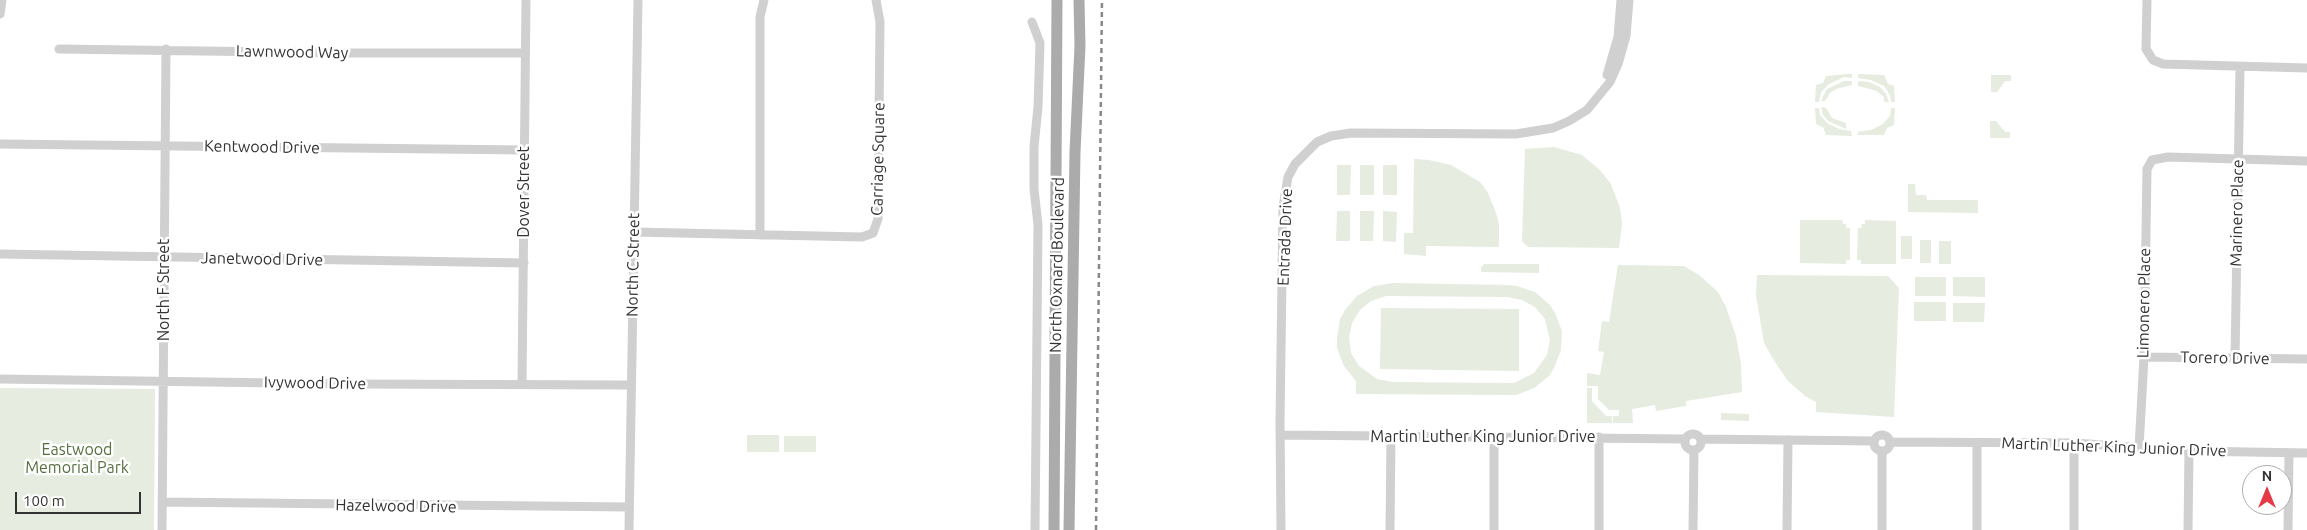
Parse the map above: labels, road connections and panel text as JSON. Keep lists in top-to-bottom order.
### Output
{
  "streets": {
    "main road": ["North Oxnard Boulevard"],
    "street": [
      "Lawnwood Way",
      "Kentwood Drive",
      "Carriage Square",
      "Dover Street",
      "Marinero Place",
      "Entrada Drive",
      "Janetwood Drive",
      "North C Street",
      "North F Street",
      "Limonero Place",
      "Torero Drive",
      "Ivywood Drive",
      "Martin Luther King Junior Drive",
      "Hazelwood Drive"
    ]
  },
  "crossings": [
    ["Lawnwood Way", "Dover Street"],
    ["Lawnwood Way", "North F Street"],
    ["Kentwood Drive", "Dover Street"],
    ["Kentwood Drive", "North F Street"],
    ["Carriage Square", "North C Street"],
    ["Dover Street", "Janetwood Drive"],
    ["Dover Street", "Ivywood Drive"],
    ["Marinero Place", "Limonero Place"],
    ["Marinero Place", "Torero Drive"],
    ["Entrada Drive", "Martin Luther King Junior Drive"],
    ["Janetwood Drive", "North F Street"],
    ["North C Street", "Ivywood Drive"],
    ["North C Street", "Hazelwood Drive"],
    ["North F Street", "Ivywood Drive"],
    ["North F Street", "Hazelwood Drive"],
    ["Limonero Place", "Torero Drive"],
    ["Limonero Place", "Martin Luther King Junior Drive"]
  ],
  "parks": ["Eastwood Memorial Park"],
  "scale_bar": "100 m",
  "north": "top"
}
